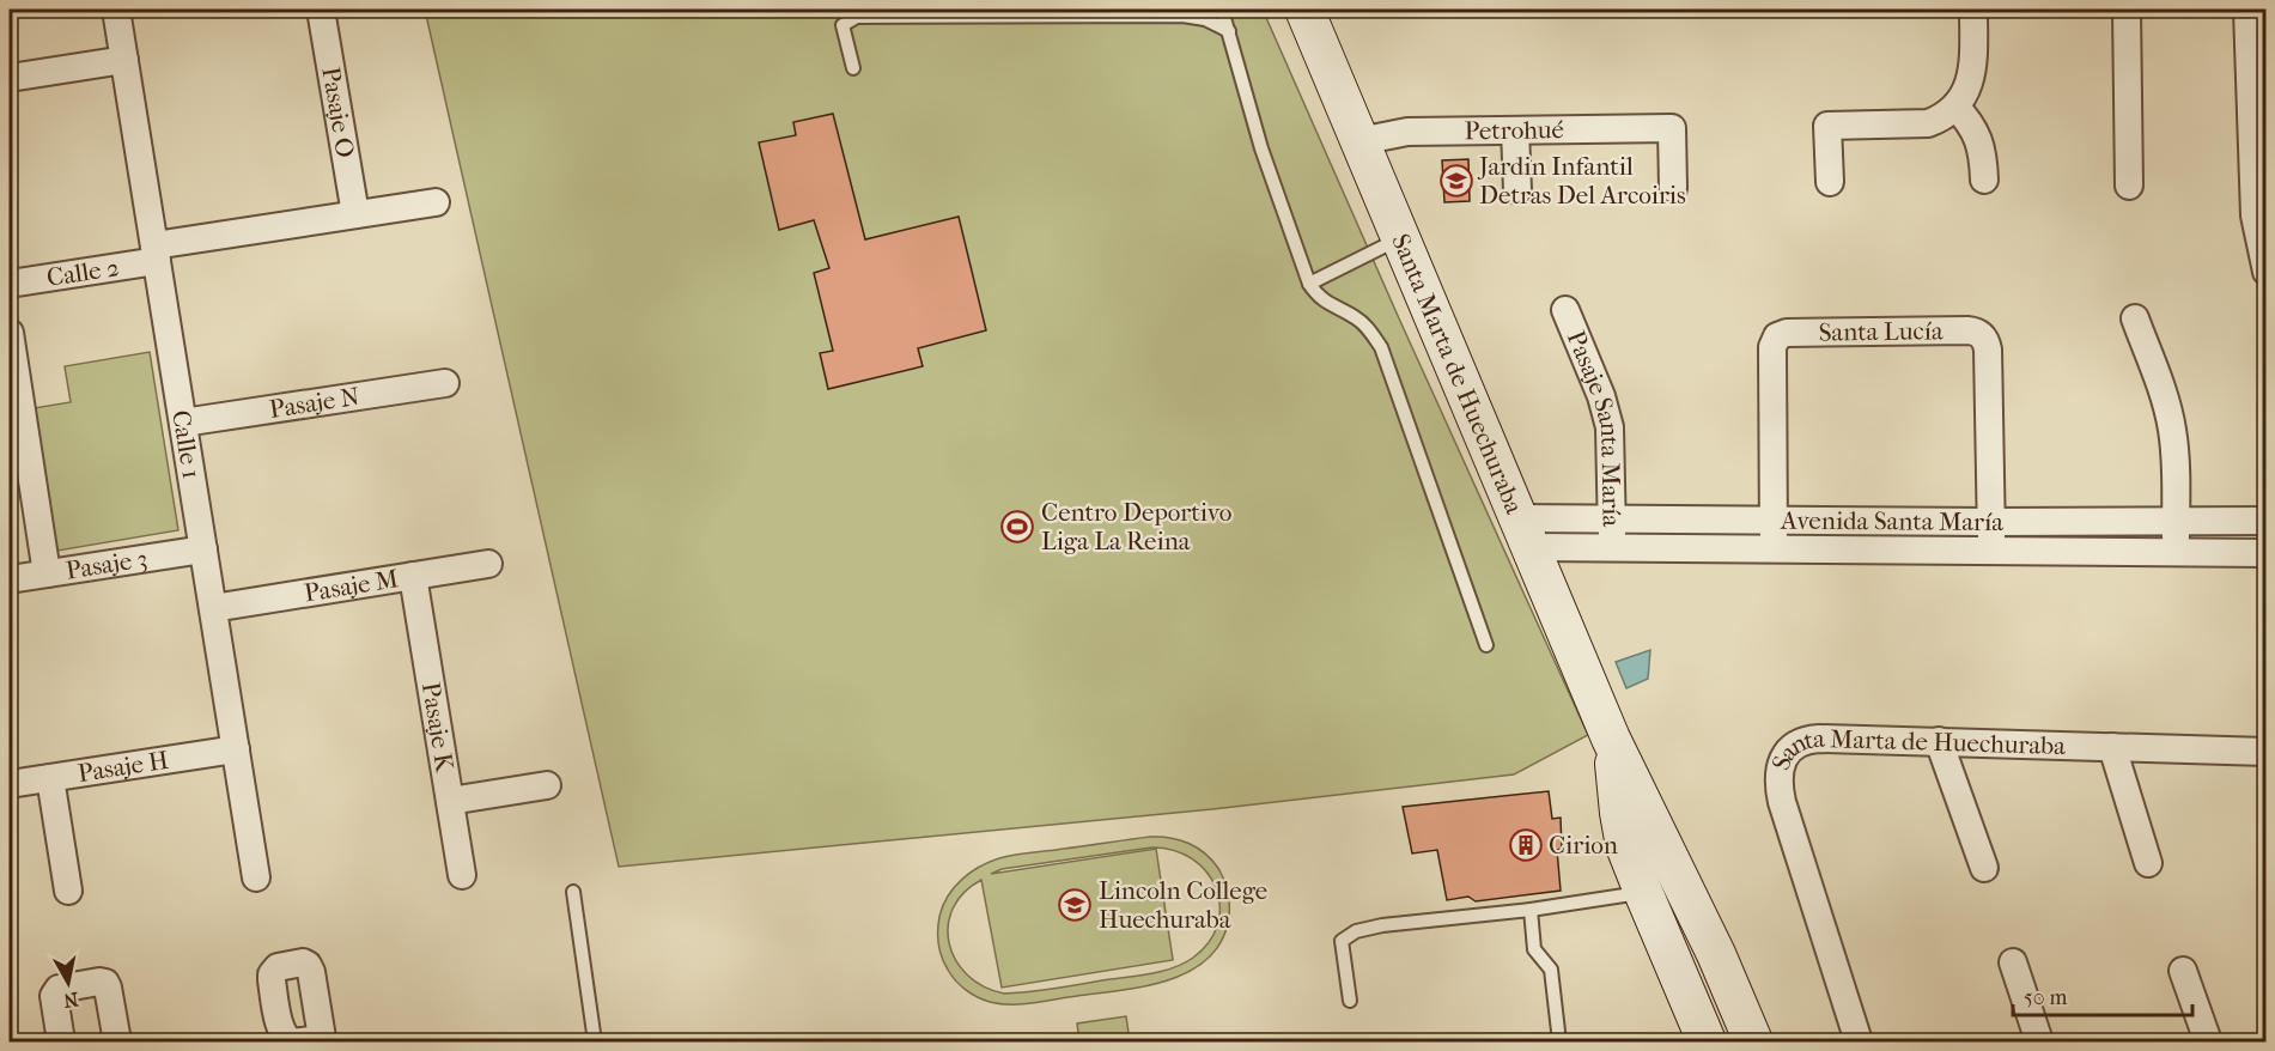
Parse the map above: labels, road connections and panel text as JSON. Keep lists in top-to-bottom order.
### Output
{
  "streets": {
    "street": [
      "Pasaje O",
      "Petrohué",
      "Calle 2",
      "Santa Lucía",
      "Santa Marta de Huechuraba",
      "Pasaje N",
      "Pasaje Santa María",
      "Calle 1",
      "Avenida Santa María",
      "Pasaje 3",
      "Pasaje M",
      "Pasaje K",
      "Pasaje H"
    ]
  },
  "crossings": [
    ["Petrohué", "Santa Marta de Huechuraba"],
    ["Calle 2", "Calle 1"],
    ["Santa Lucía", "Avenida Santa María"],
    ["Santa Marta de Huechuraba", "Avenida Santa María"],
    ["Pasaje N", "Calle 1"],
    ["Pasaje Santa María", "Avenida Santa María"],
    ["Calle 1", "Pasaje 3"],
    ["Calle 1", "Pasaje M"],
    ["Calle 1", "Pasaje H"],
    ["Pasaje M", "Pasaje K"]
  ],
  "places": {
    "school or university": ["Jardin Infantil Detras Del Arcoiris", "Lincoln College Huechuraba"],
    "sports": ["Centro Deportivo Liga La Reina"],
    "building": ["Cirion"]
  },
  "scale_bar": "50 m",
  "north": "bottom"
}
